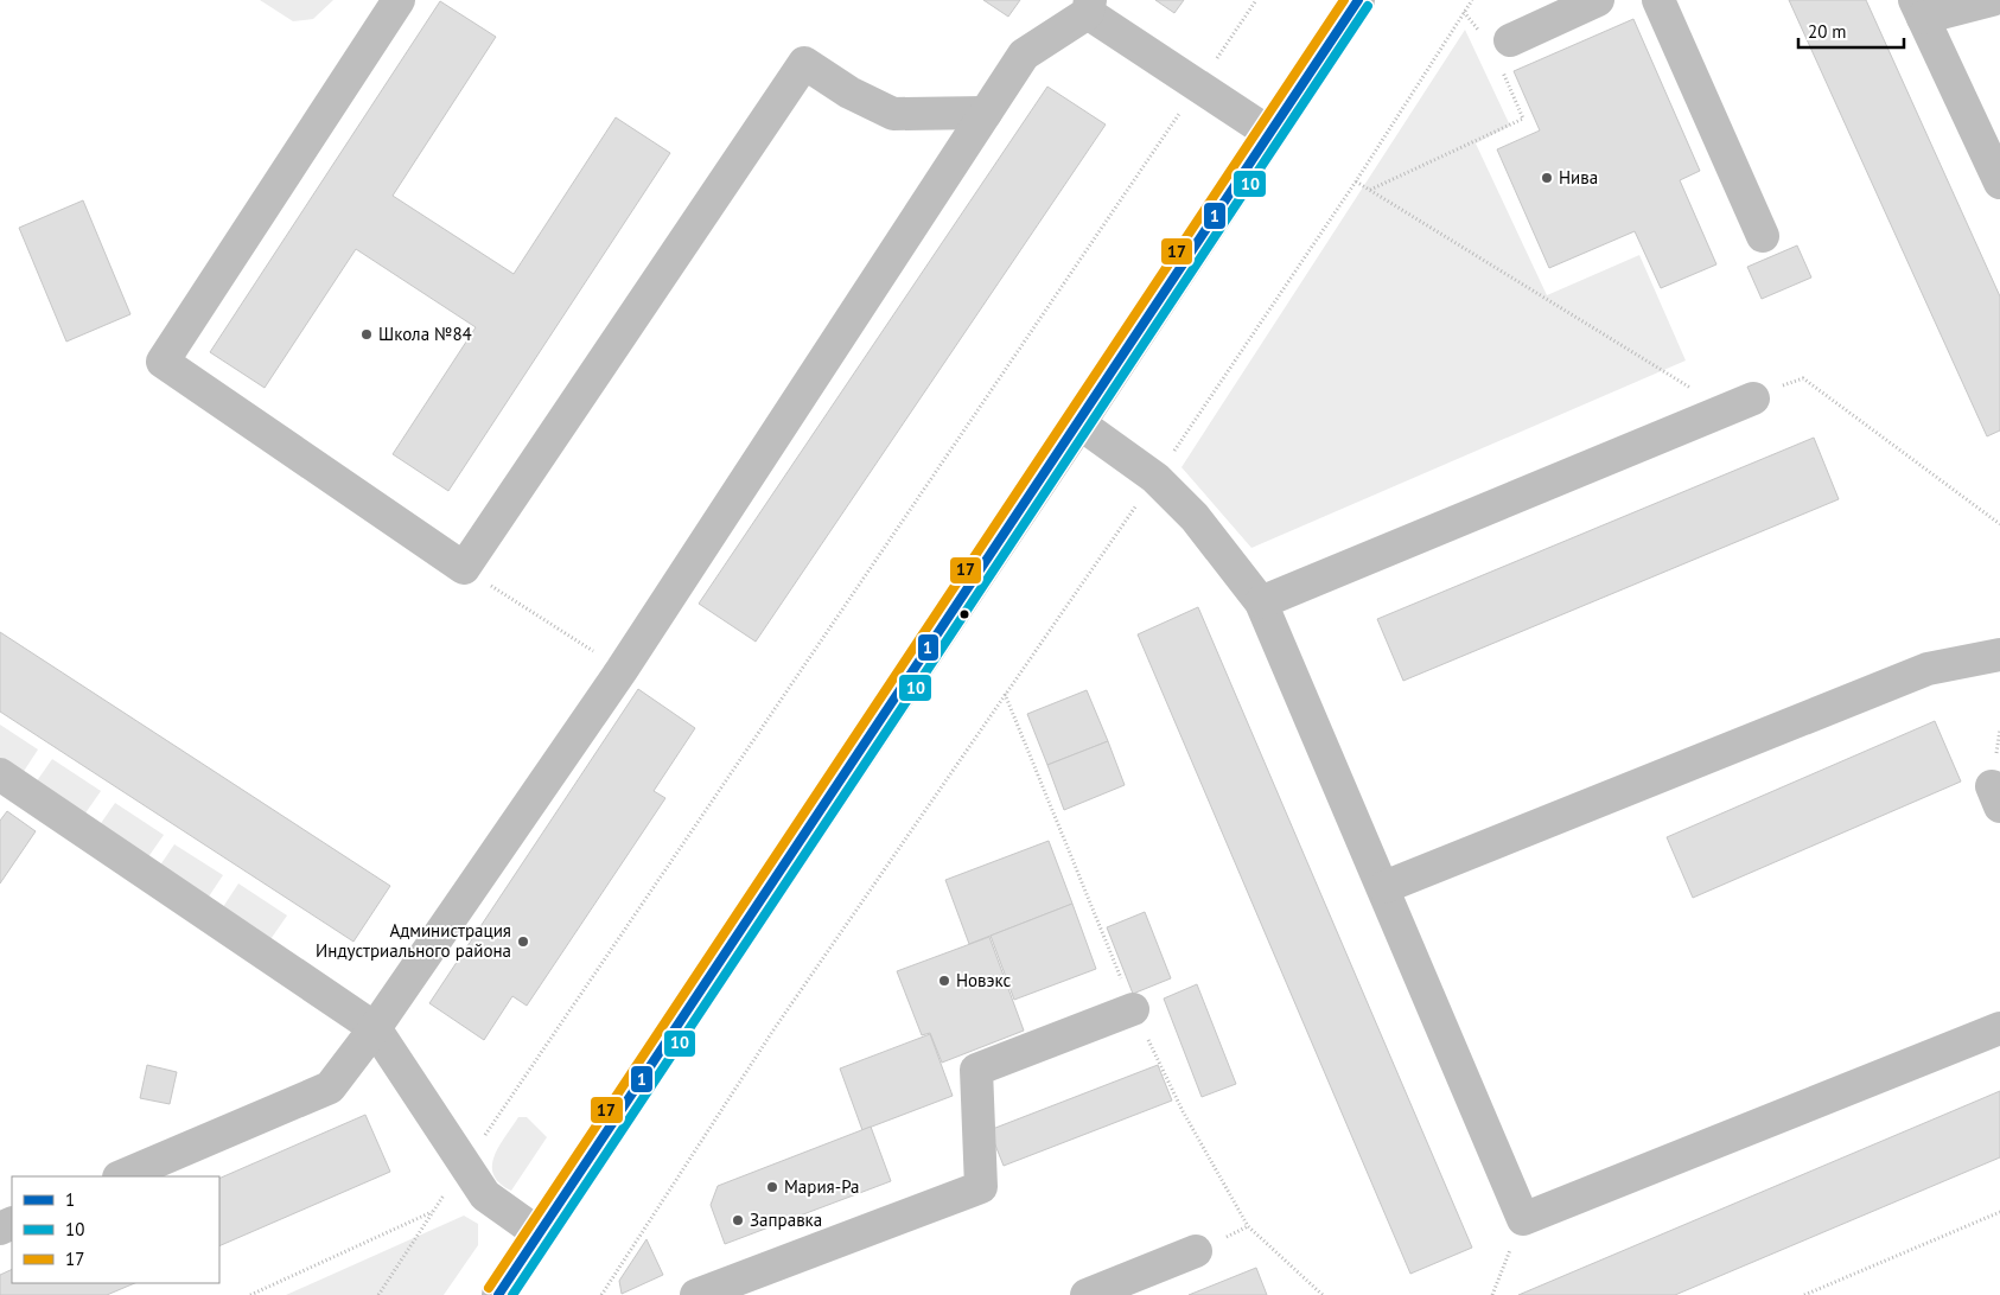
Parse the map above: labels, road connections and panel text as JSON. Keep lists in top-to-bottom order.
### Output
{
  "places": [
    "Нива",
    "Школа №84",
    "Администрация Индустриального района",
    "Новэкс",
    "Мария-Ра",
    "Заправка"
  ],
  "lines": ["transit line 1", "transit line 17", "transit line 10"],
  "legend": ["1", "10", "17"],
  "scale_bar": "20 m"
}
